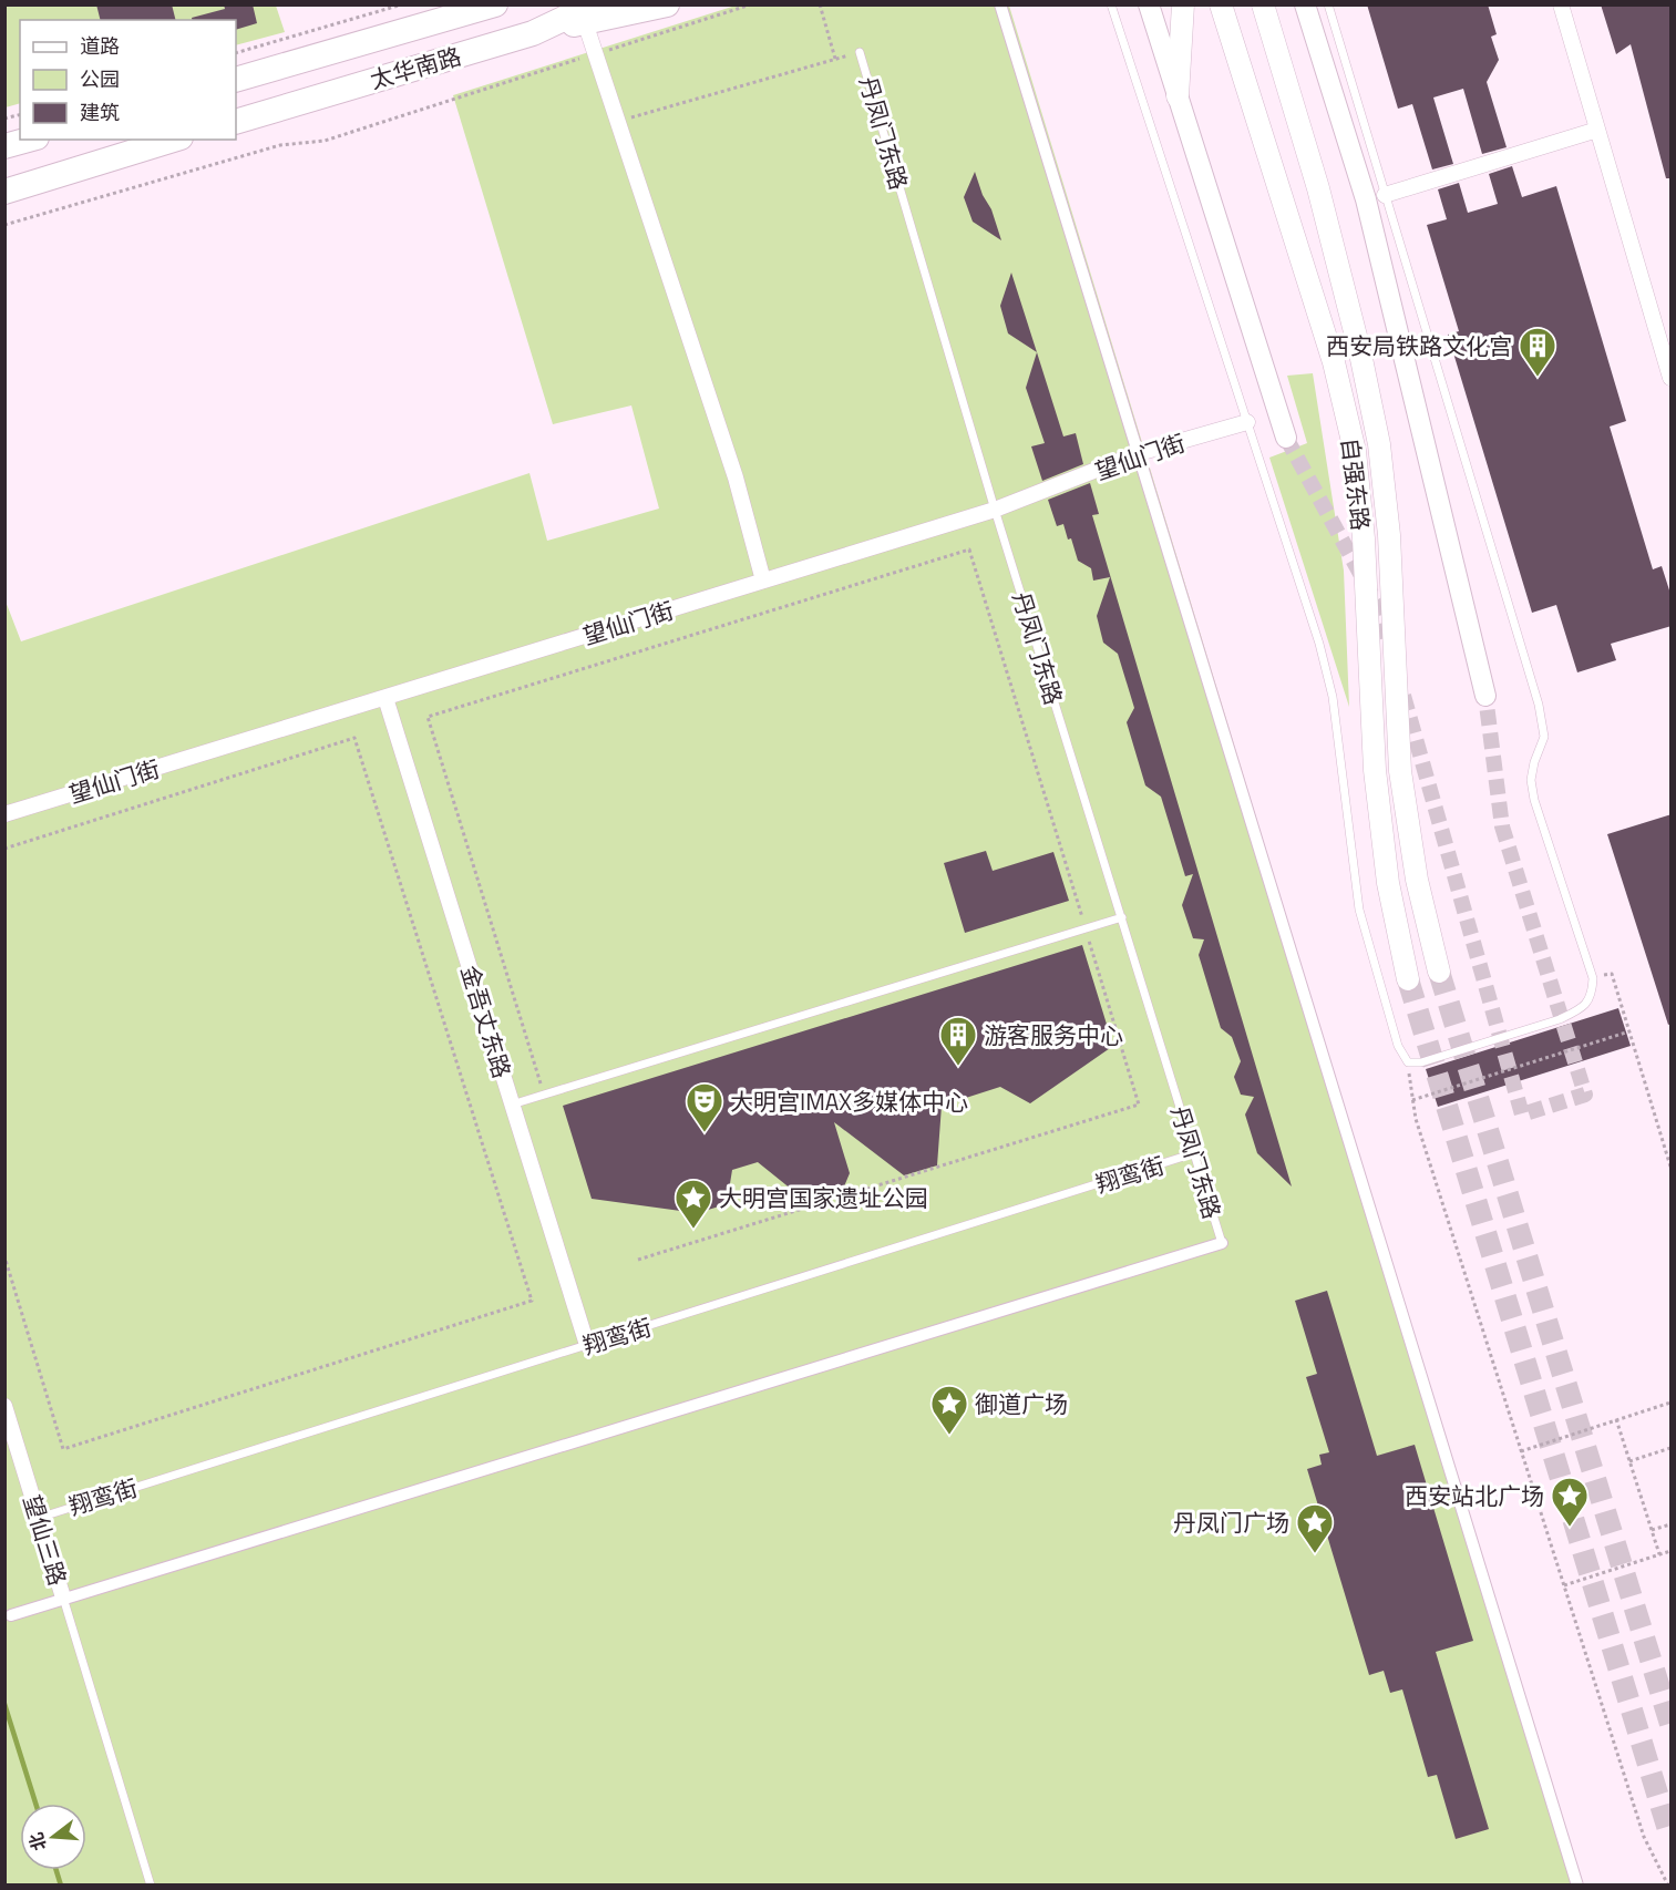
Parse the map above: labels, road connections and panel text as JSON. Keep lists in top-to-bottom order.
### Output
{
  "streets": {
    "main road": ["太华南路", "自强东路"],
    "street": ["望仙门街", "金吾丈东路", "望仙三路"],
    "lane": ["丹凤门东路", "翔鸾街"]
  },
  "crossings": [
    ["丹凤门东路", "望仙门街"],
    ["丹凤门东路", "翔鸾街"],
    ["望仙门街", "金吾丈东路"],
    ["金吾丈东路", "翔鸾街"],
    ["翔鸾街", "望仙三路"]
  ],
  "places": {
    "building": ["西安局铁路文化宫", "游客服务中心"],
    "theatre": ["大明宫IMAX多媒体中心"],
    "place": [
      "大明宫国家遗址公园",
      "御道广场",
      "西安站北广场",
      "丹凤门广场"
    ]
  },
  "legend": ["道路", "公园", "建筑"],
  "north": "left"
}
